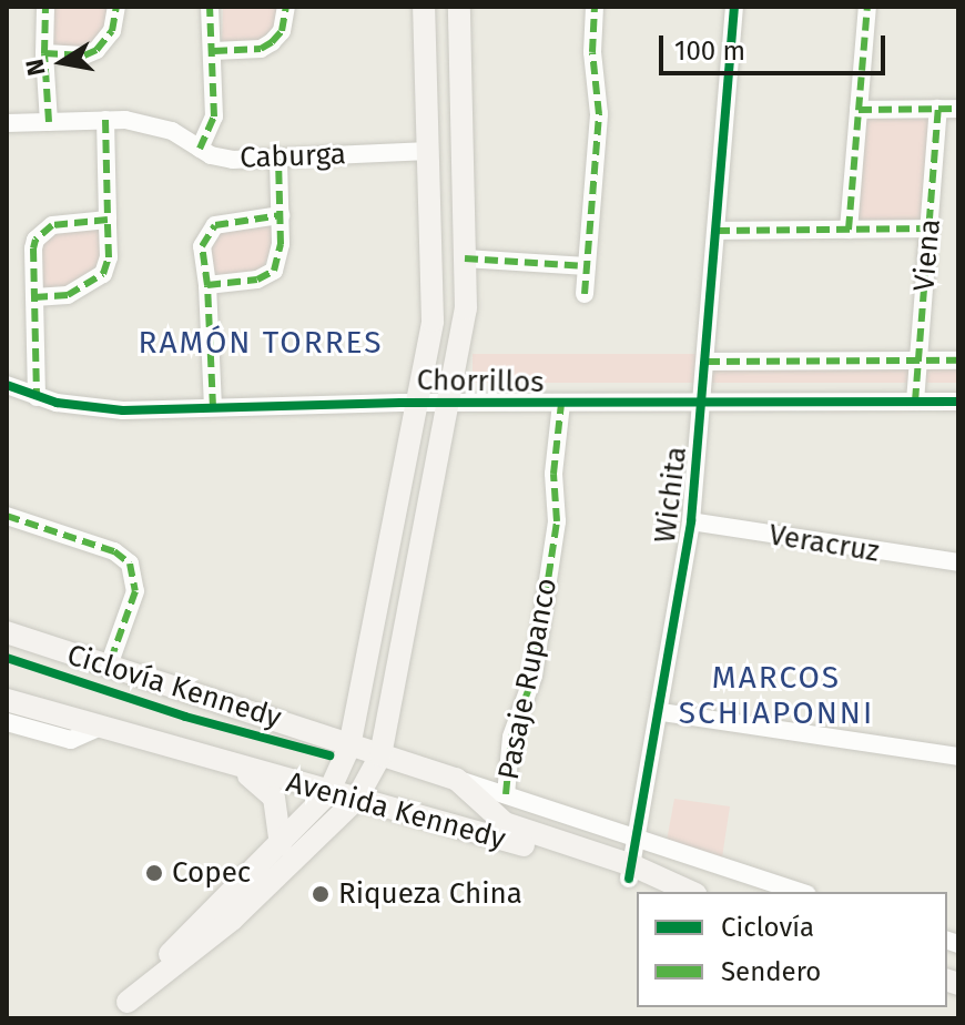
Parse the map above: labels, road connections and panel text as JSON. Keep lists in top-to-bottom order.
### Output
{
  "streets": {
    "main road": ["Avenida Kennedy"],
    "street": [
      "Caburga",
      "Viena",
      "Chorrillos",
      "Wichita",
      "Veracruz",
      "Pasaje Rupanco"
    ],
    "cycle path": ["Ciclovía Kennedy"]
  },
  "crossings": [
    ["Viena", "Chorrillos"],
    ["Chorrillos", "Wichita"],
    ["Chorrillos", "Pasaje Rupanco"],
    ["Wichita", "Veracruz"],
    ["Wichita", "Avenida Kennedy"],
    ["Pasaje Rupanco", "Avenida Kennedy"]
  ],
  "districts": ["RAMÓN TORRES", "MARCOS SCHIAPONNI"],
  "places": ["Copec", "Riqueza China"],
  "legend": ["Ciclovía", "Sendero"],
  "scale_bar": "100 m",
  "north": "left"
}
